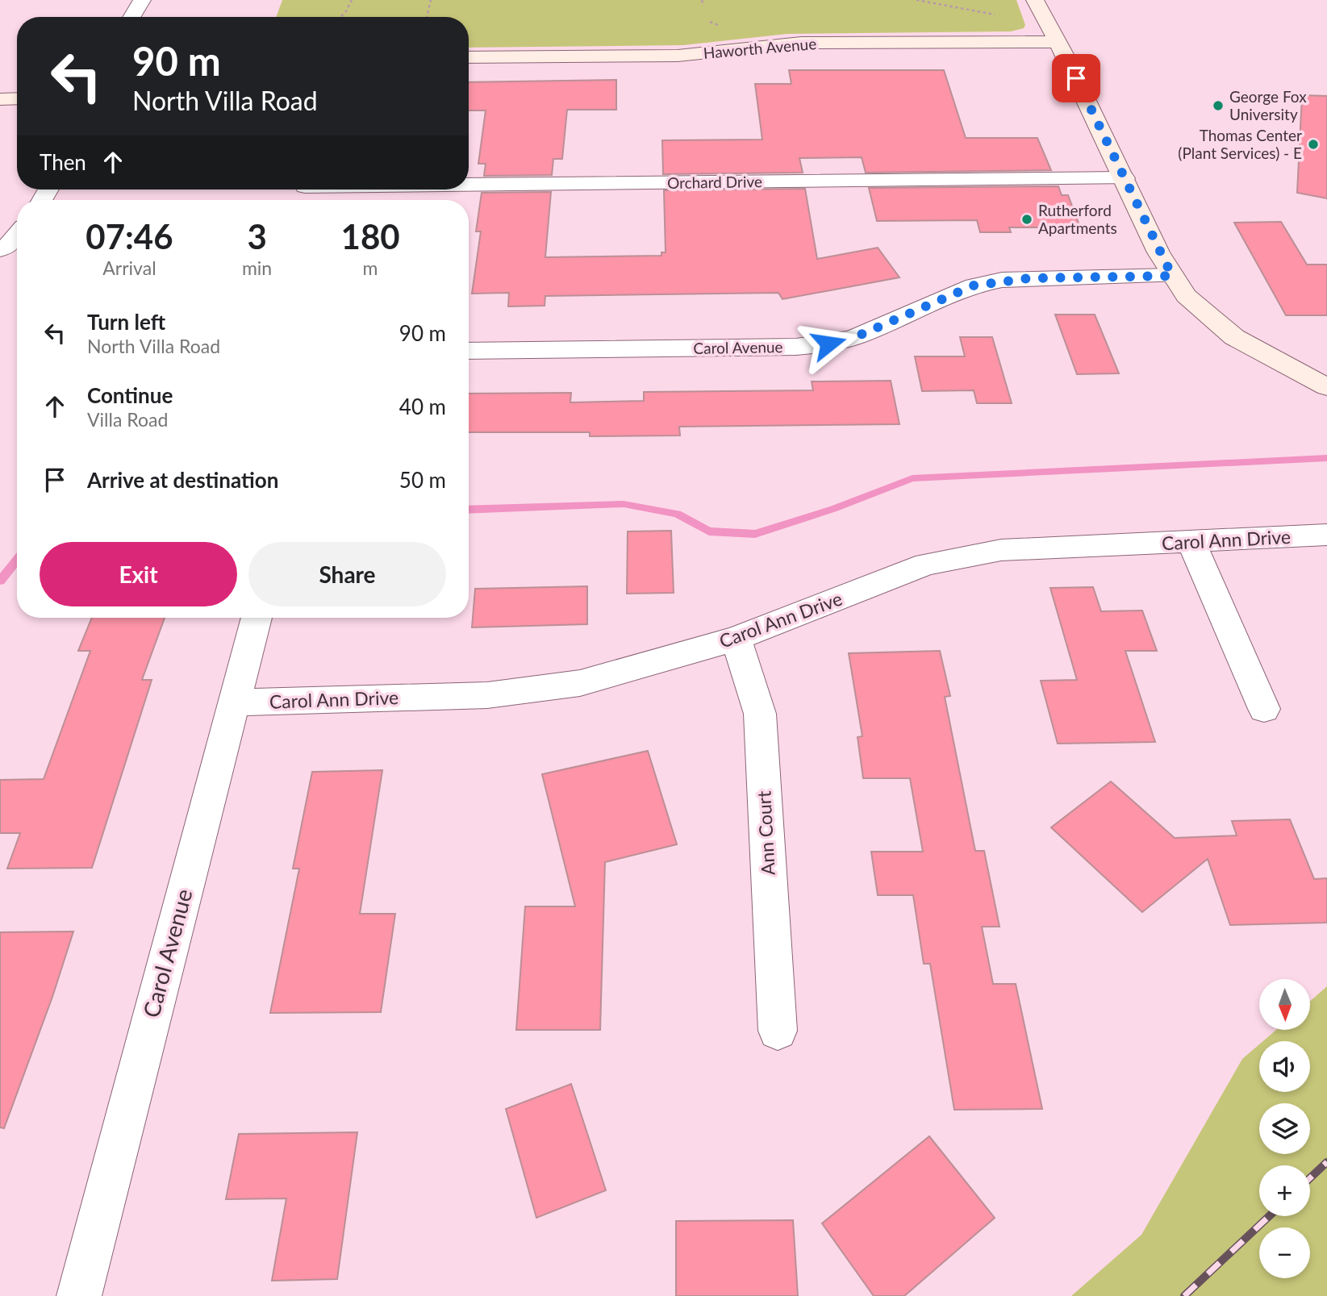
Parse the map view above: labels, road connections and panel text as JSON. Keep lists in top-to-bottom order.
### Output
{
  "streets": {
    "main road": ["Haworth Avenue"],
    "street": [
      "Orchard Drive",
      "Carol Avenue",
      "Carol Ann Drive",
      "Ann Court"
    ]
  },
  "crossings": [
    ["Carol Avenue", "Carol Ann Drive"],
    ["Carol Ann Drive", "Ann Court"]
  ],
  "places": ["George Fox University", "Thomas Center (Plant Services) - E", "Rutherford Apartments"],
  "north": "bottom",
  "page": {
    "turn": ["90 m", "North Villa Road"],
    "then": "Then",
    "eta": [
      "07:46",
      "Arrival",
      "3",
      "min",
      "180",
      "m"
    ],
    "list": [
      {
        "name": "Turn left",
        "note": "North Villa Road",
        "value": "90 m"
      },
      {
        "name": "Continue",
        "note": "Villa Road",
        "value": "40 m"
      },
      {
        "name": "Arrive at destination",
        "value": "50 m"
      }
    ],
    "buttons": ["Exit", "Share"],
    "map_buttons": ["+", "−"]
  }
}
